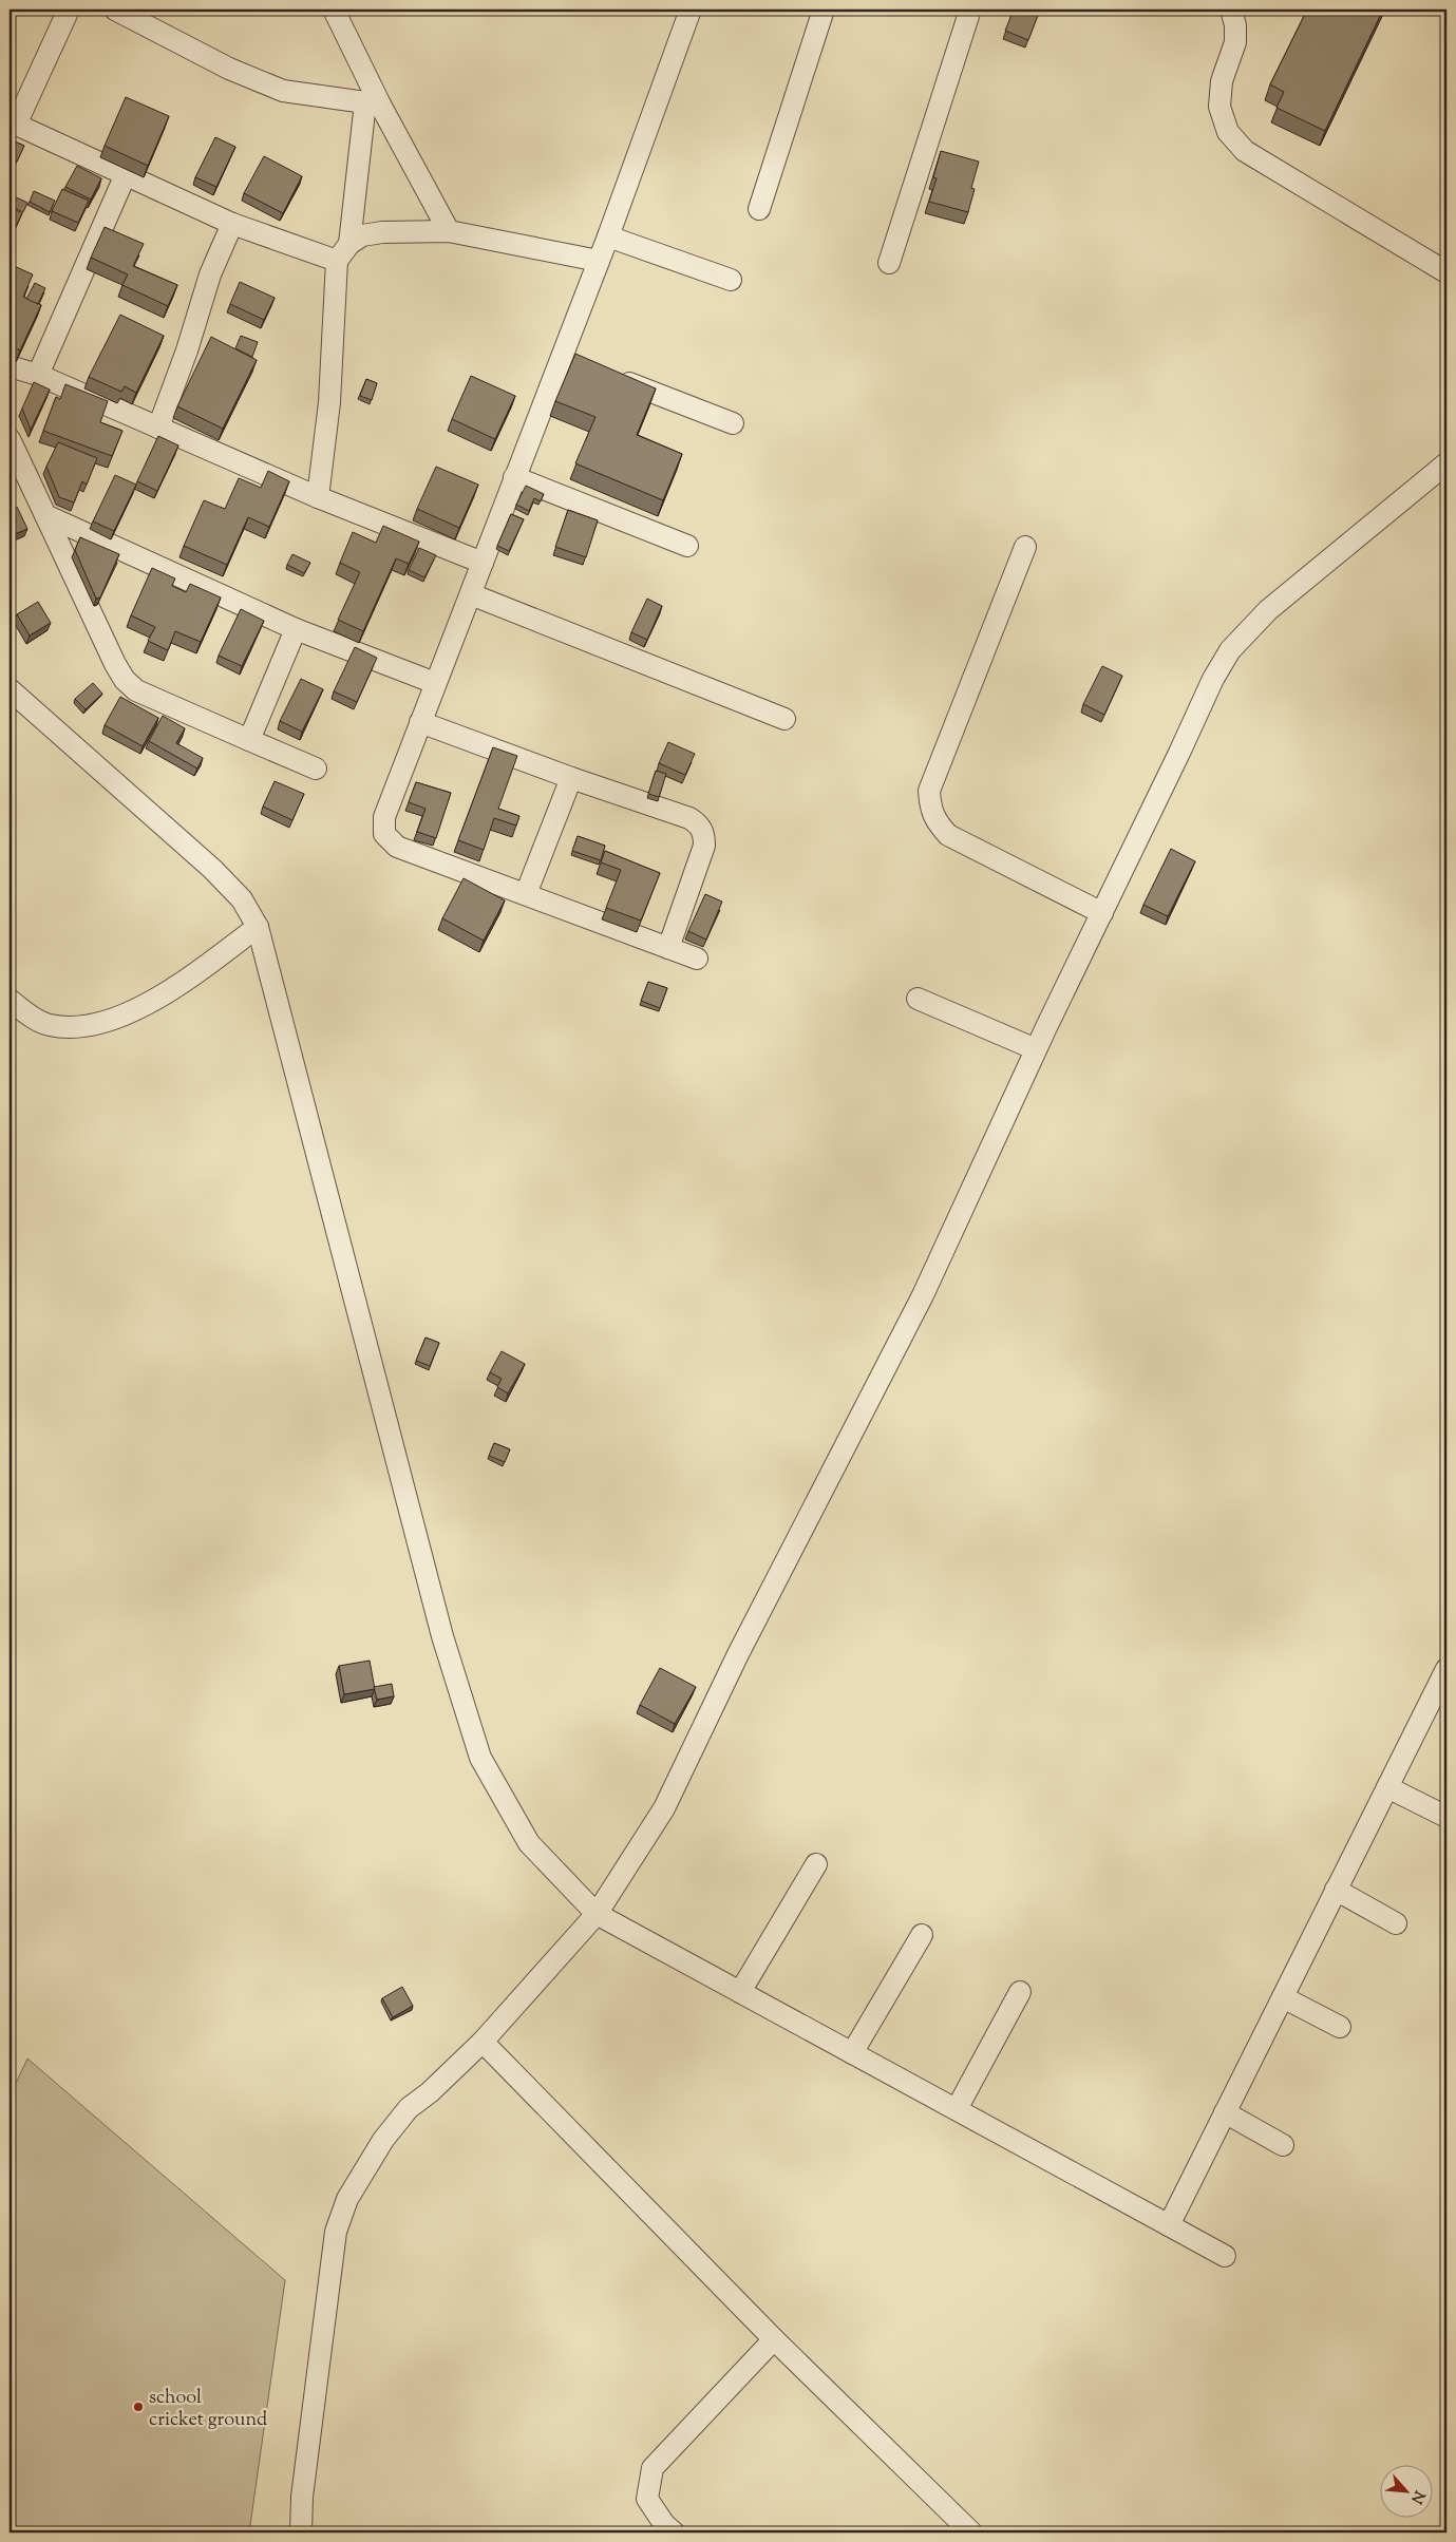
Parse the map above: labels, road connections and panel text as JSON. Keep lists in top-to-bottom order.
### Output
{
  "places": ["school cricket ground"],
  "north": "bottom right"
}
